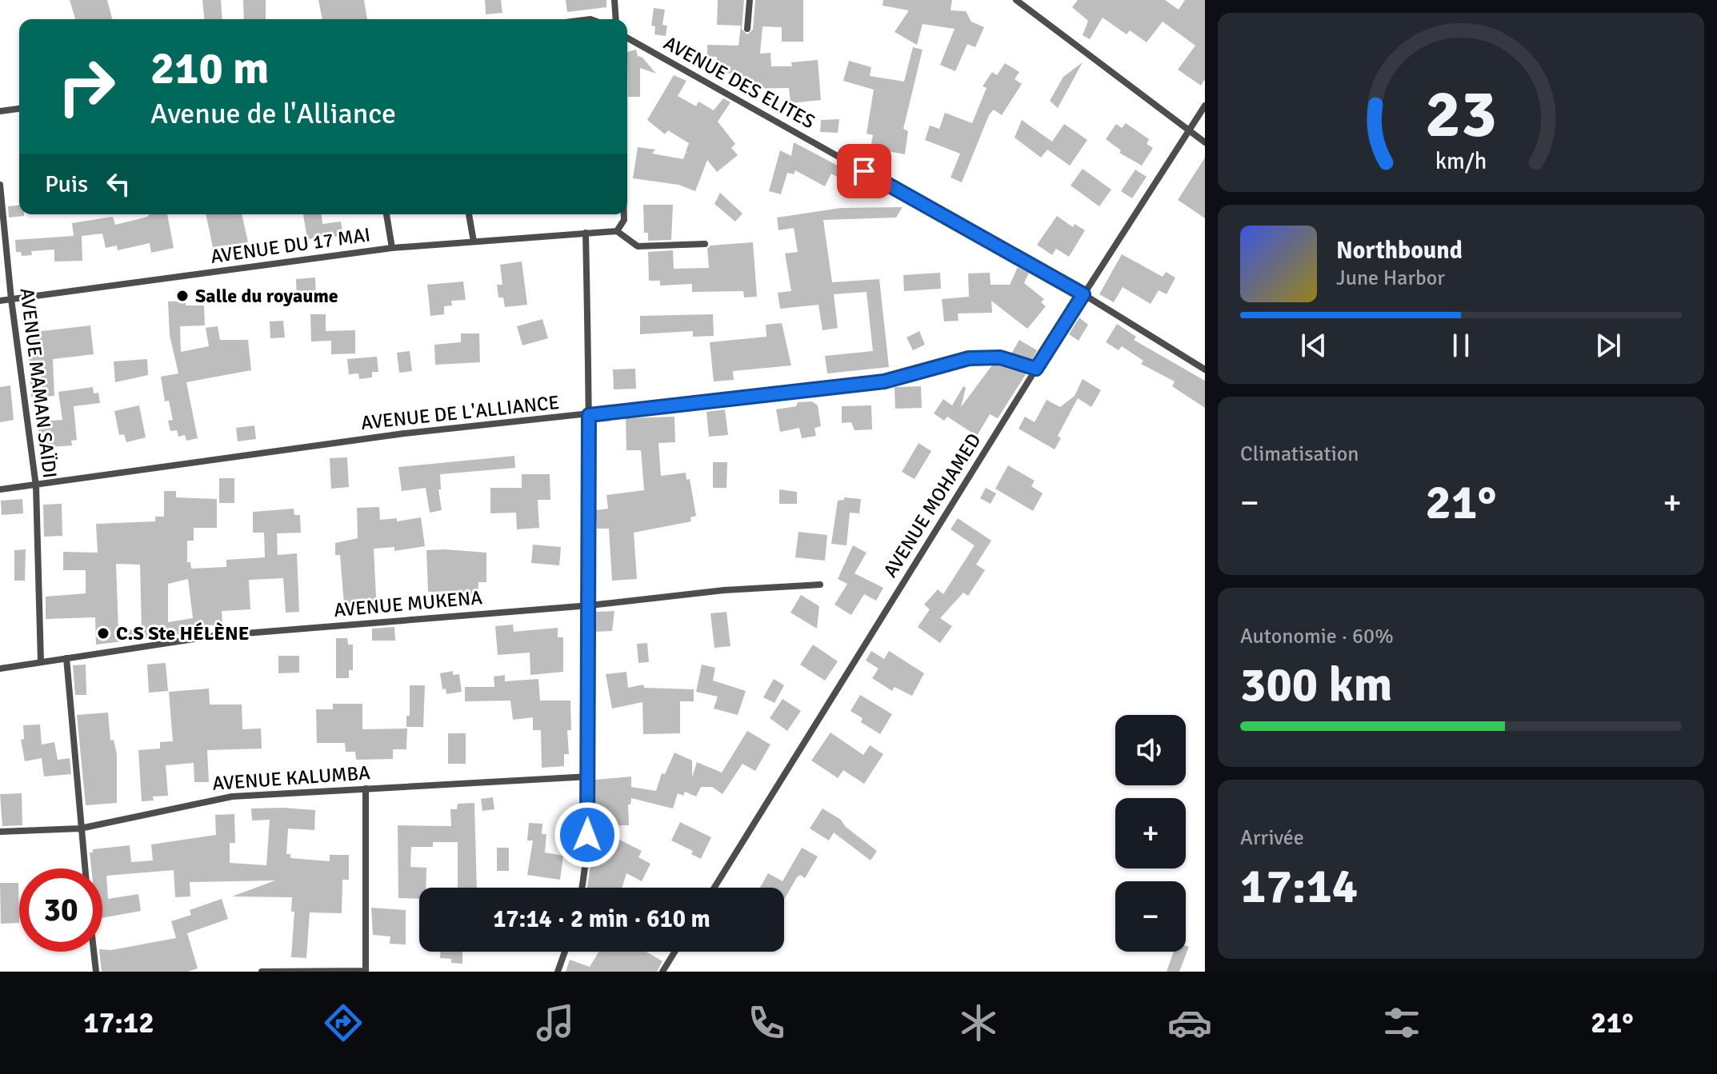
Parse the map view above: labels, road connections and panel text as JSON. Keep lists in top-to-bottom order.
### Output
{
  "streets": {
    "street": [
      "AVENUE DES ELITES",
      "AVENUE DU 17 MAI",
      "AVENUE MAMAN SAÏDI",
      "AVENUE DE L'ALLIANCE",
      "AVENUE MOHAMED",
      "AVENUE MUKENA",
      "AVENUE KALUMBA"
    ]
  },
  "crossings": [
    ["AVENUE DES ELITES", "AVENUE MOHAMED"],
    ["AVENUE DU 17 MAI", "AVENUE MAMAN SAÏDI"],
    ["AVENUE MAMAN SAÏDI", "AVENUE DE L'ALLIANCE"],
    ["AVENUE MAMAN SAÏDI", "AVENUE MUKENA"],
    ["AVENUE DE L'ALLIANCE", "AVENUE MOHAMED"]
  ],
  "places": ["Salle du royaume", "C.S Ste HÉLÈNE"],
  "page": {
    "turn": ["210 m", "Avenue de l'Alliance"],
    "then": "Puis",
    "song": ["Northbound", "June Harbor"],
    "tile": [
      "Climatisation",
      ["Autonomie · 60%", "300 km"],
      ["Arrivée", "17:14"]
    ],
    "heat": ["−", "21°", "+"],
    "map_buttons": ["+", "−"],
    "limit": "30",
    "trip": "17:14 · 2 min · 610 m",
    "tabs": ["17:12", "21°"],
    "gauge": ["23", "km/h"]
  }
}
